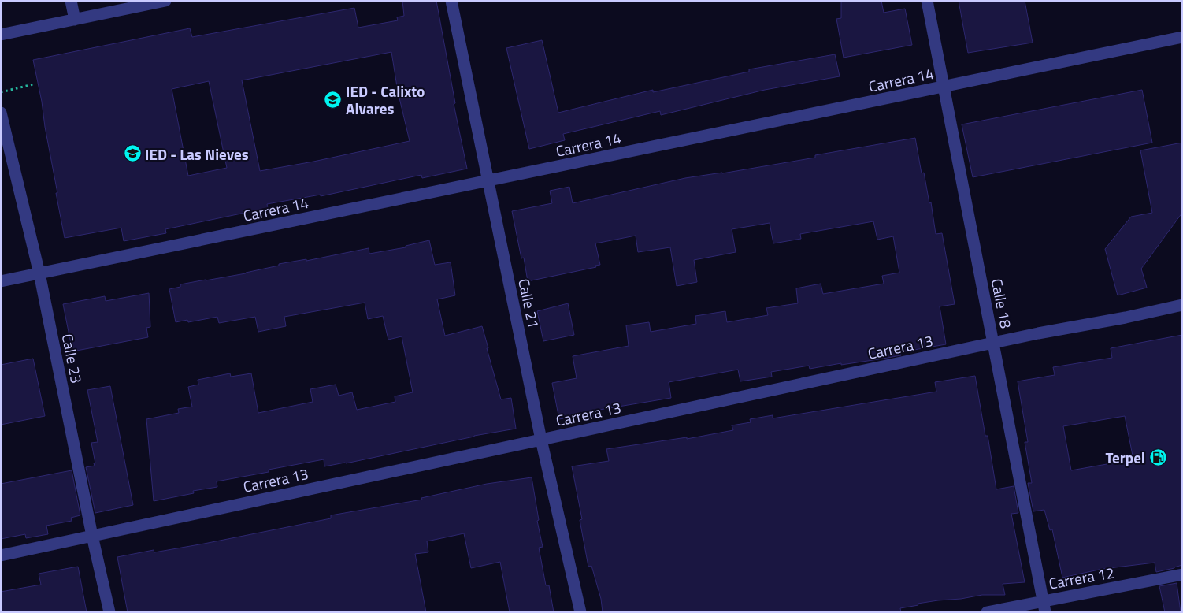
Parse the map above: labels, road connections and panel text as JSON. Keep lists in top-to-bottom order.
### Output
{
  "streets": {
    "street": [
      "Carrera 14",
      "Calle 21",
      "Calle 18",
      "Carrera 13",
      "Calle 23",
      "Carrera 12"
    ]
  },
  "crossings": [
    ["Carrera 14", "Calle 21"],
    ["Carrera 14", "Calle 18"],
    ["Carrera 14", "Calle 23"],
    ["Calle 21", "Carrera 13"],
    ["Calle 18", "Carrera 13"],
    ["Calle 18", "Carrera 12"],
    ["Carrera 13", "Calle 23"]
  ],
  "places": {
    "school or university": ["IED - Calixto Alvares", "IED - Las Nieves"],
    "fuel station": ["Terpel"]
  }
}
